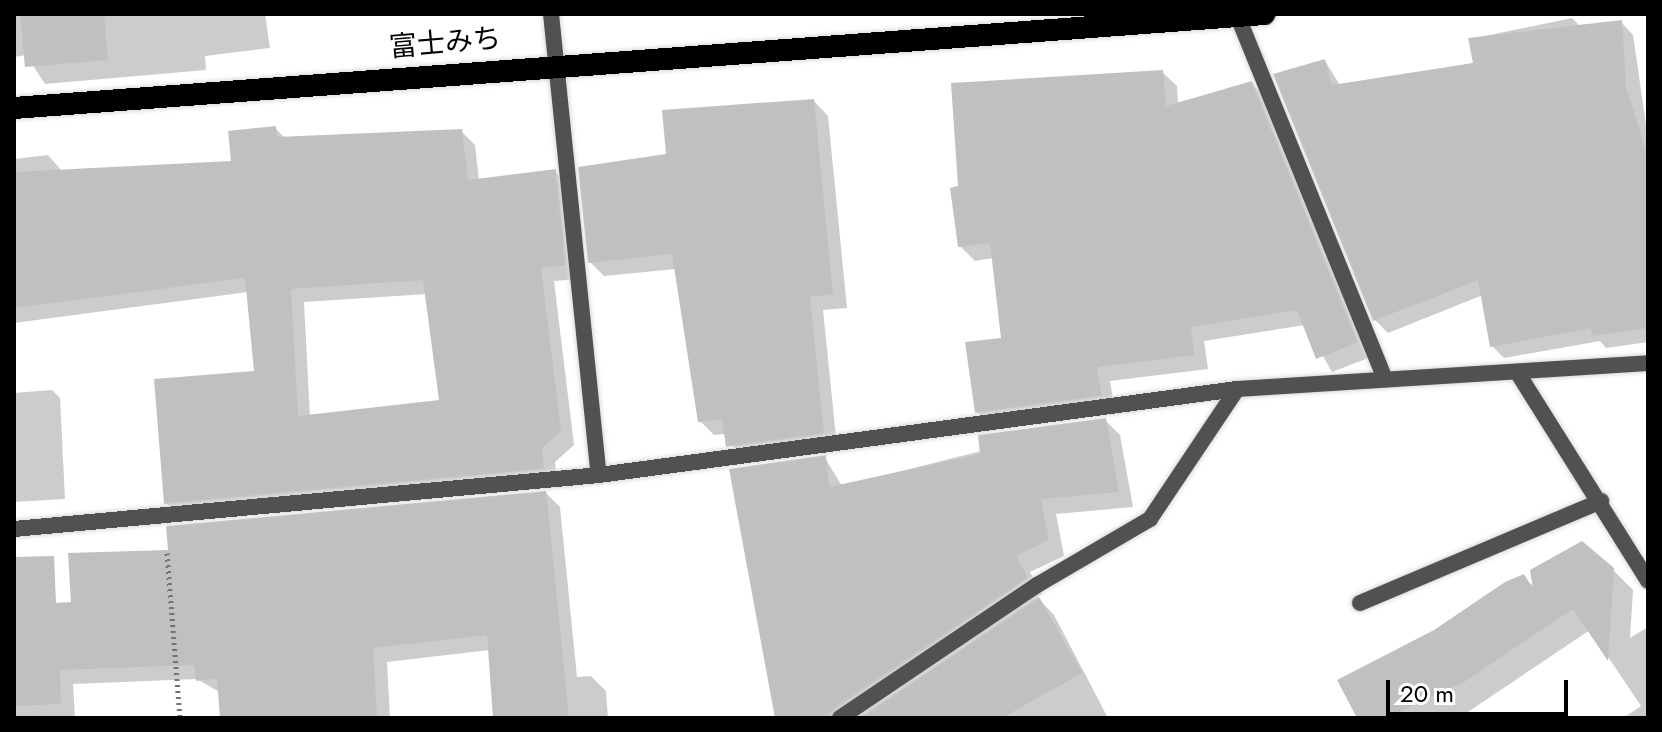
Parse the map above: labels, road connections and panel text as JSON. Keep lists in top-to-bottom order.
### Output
{
  "streets": {
    "highway": ["富士みち"]
  },
  "scale_bar": "20 m"
}
